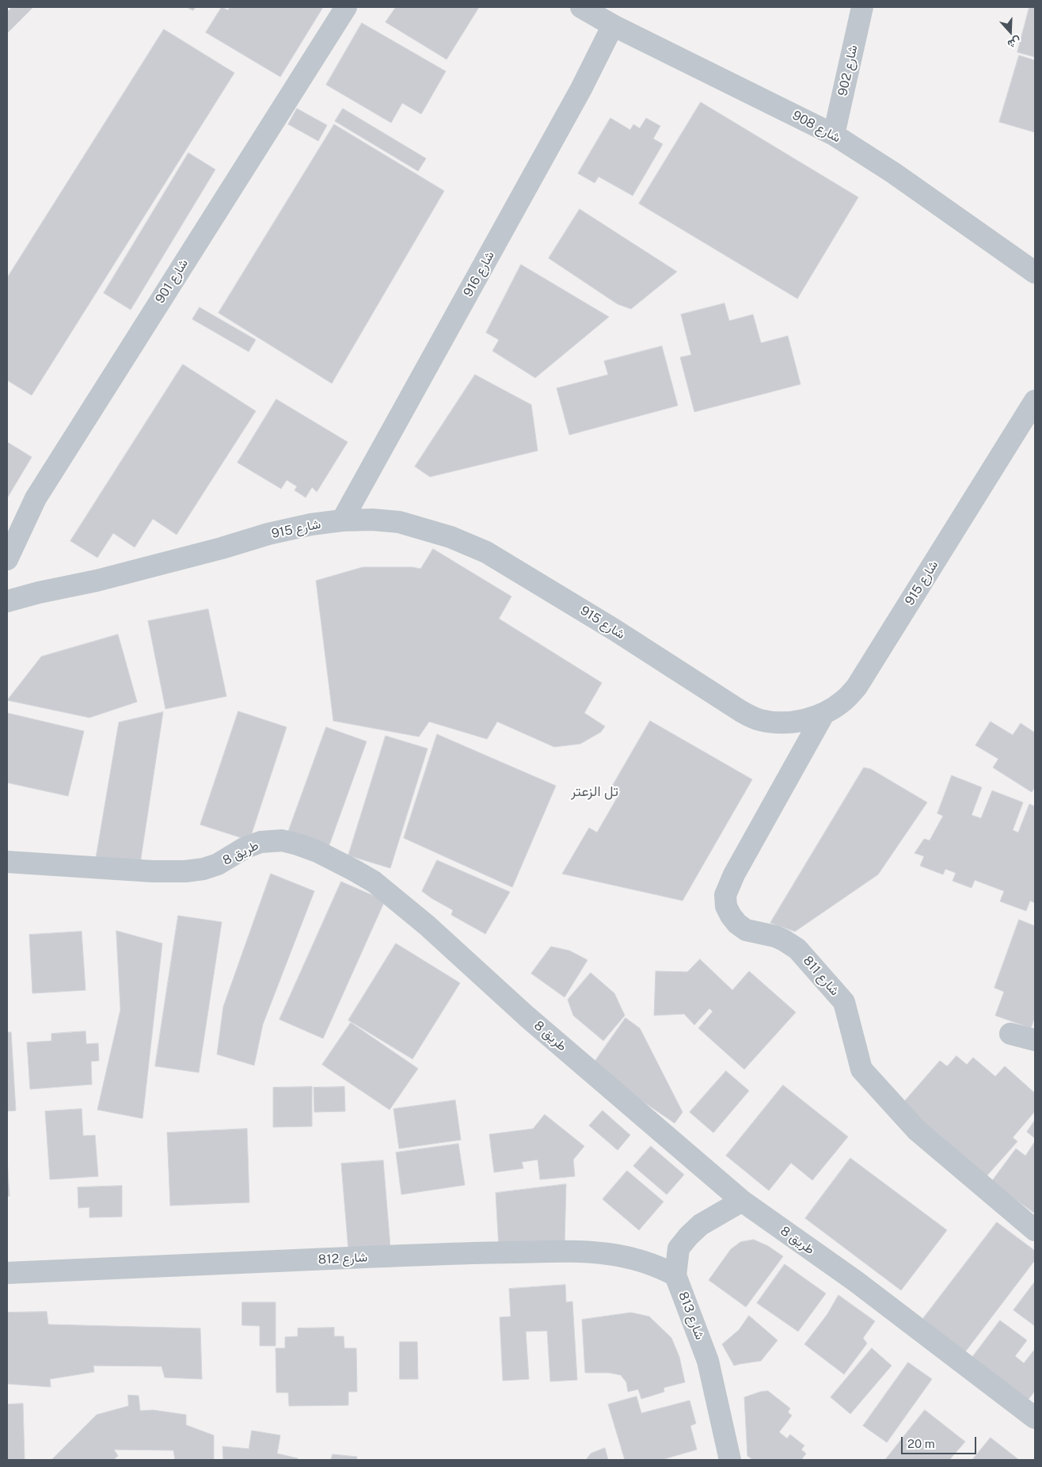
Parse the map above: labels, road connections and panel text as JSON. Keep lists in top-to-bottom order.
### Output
{
  "streets": {
    "street": [
      "شارع 902",
      "شارع 908",
      "شارع 916",
      "شارع 901",
      "شارع 915",
      "طريق 8",
      "شارع 811",
      "شارع 812",
      "شارع 813"
    ]
  },
  "crossings": [
    ["شارع 902", "شارع 908"],
    ["شارع 908", "شارع 916"],
    ["شارع 916", "شارع 915"],
    ["شارع 915", "شارع 811"],
    ["طريق 8", "شارع 813"],
    ["شارع 812", "شارع 813"]
  ],
  "districts": ["تل الزعتر"],
  "scale_bar": "20 m",
  "north": "bottom"
}
